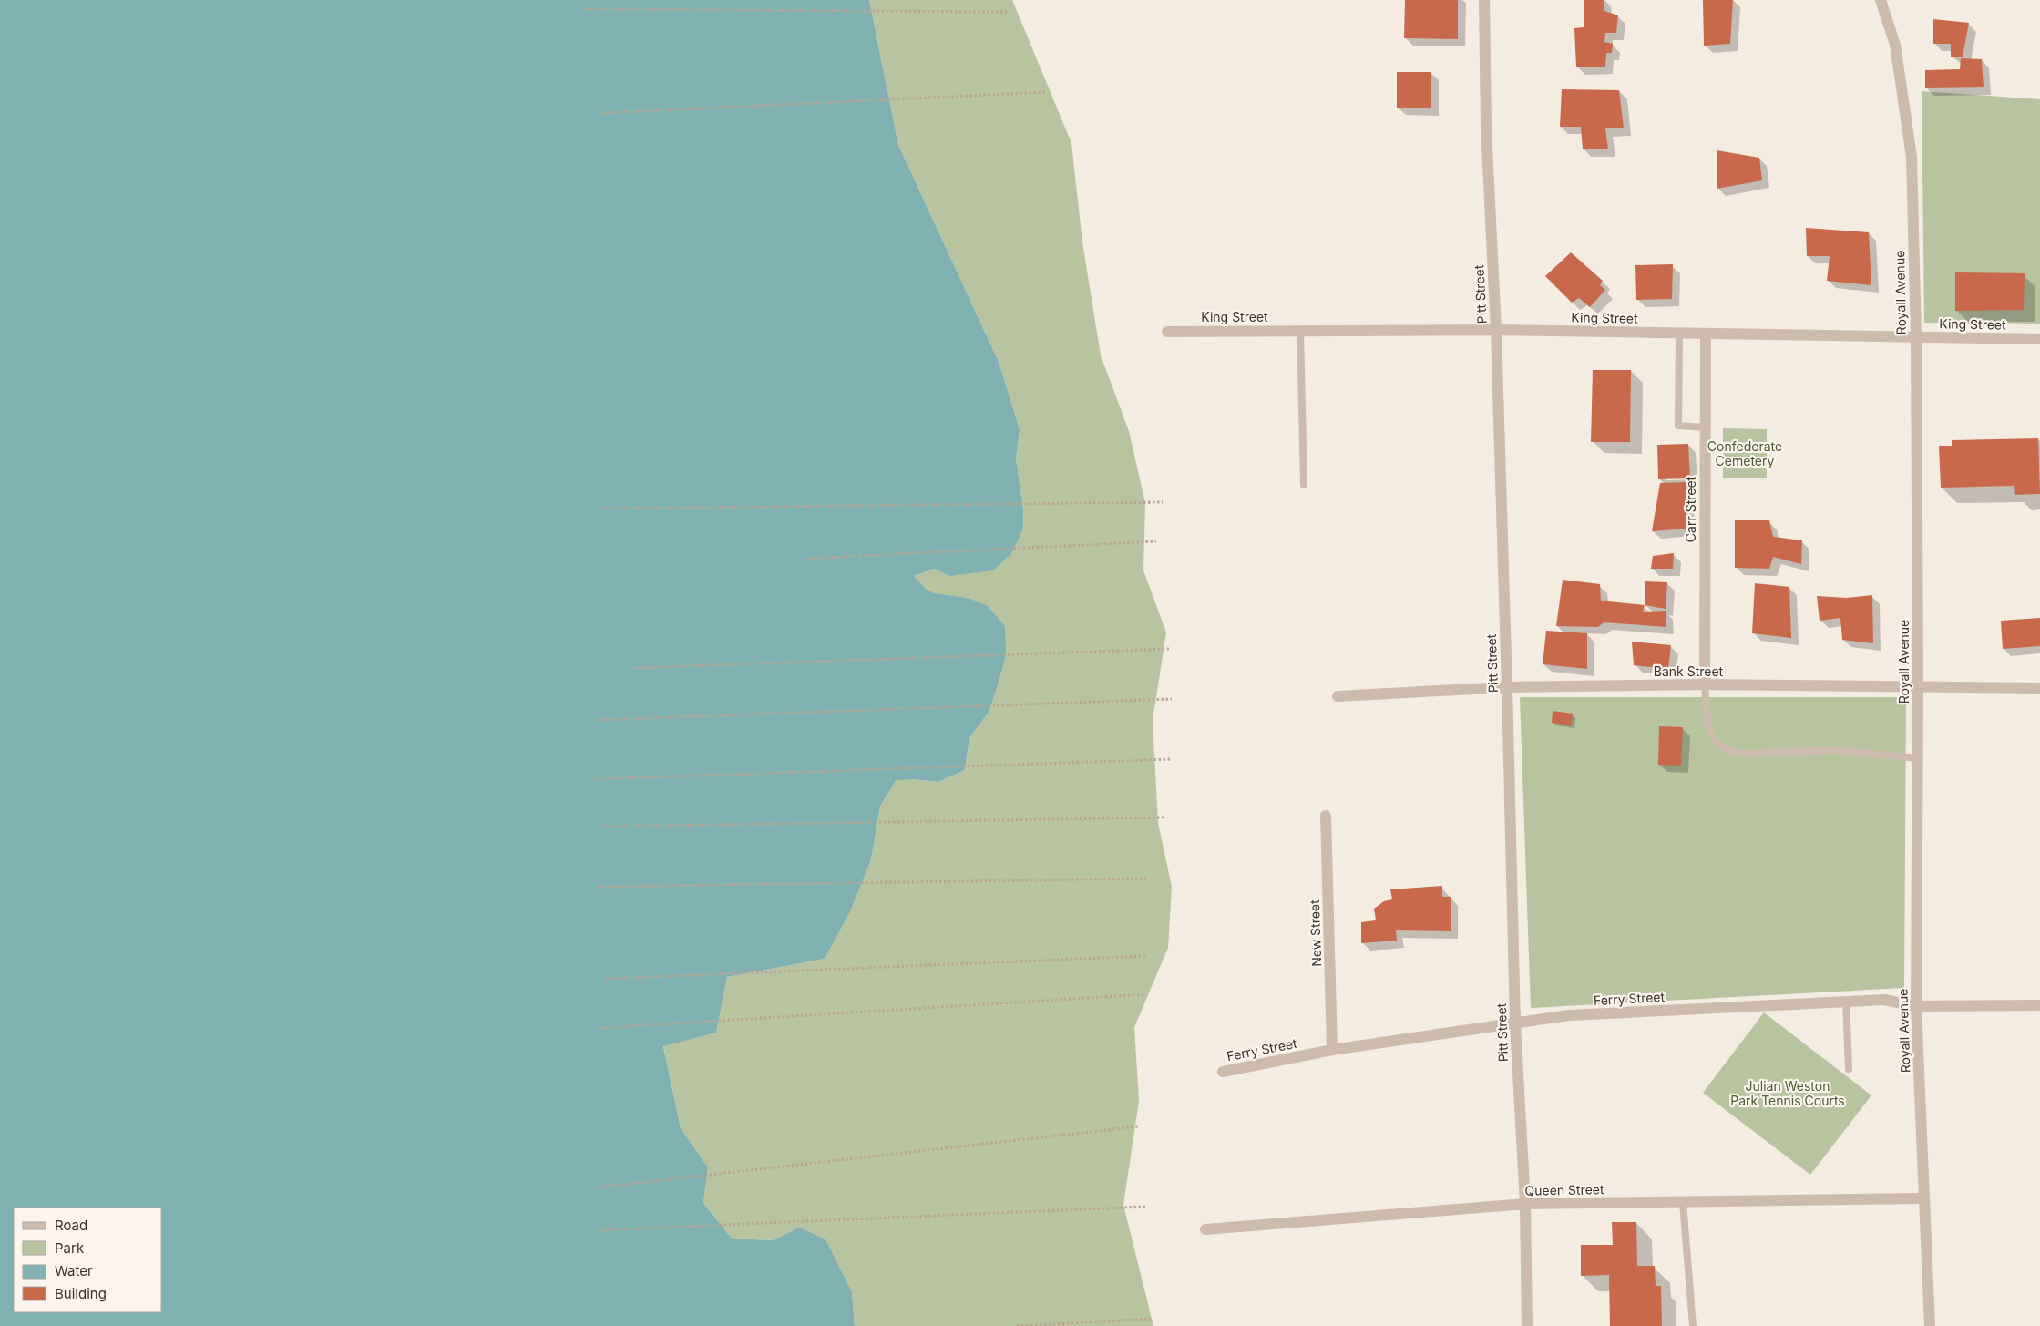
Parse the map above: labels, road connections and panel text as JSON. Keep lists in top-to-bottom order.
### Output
{
  "streets": {
    "street": [
      "Royall Avenue",
      "Pitt Street",
      "King Street",
      "Carr Street",
      "Bank Street",
      "New Street",
      "Ferry Street",
      "Queen Street"
    ]
  },
  "crossings": [
    ["Royall Avenue", "King Street"],
    ["Royall Avenue", "Bank Street"],
    ["Royall Avenue", "Ferry Street"],
    ["Royall Avenue", "Queen Street"],
    ["Pitt Street", "King Street"],
    ["Pitt Street", "Bank Street"],
    ["Pitt Street", "Ferry Street"],
    ["Pitt Street", "Queen Street"],
    ["King Street", "Carr Street"],
    ["Carr Street", "Bank Street"],
    ["New Street", "Ferry Street"]
  ],
  "parks": ["Confederate Cemetery", "Julian Weston Park Tennis Courts"],
  "legend": [
    "Road",
    "Park",
    "Water",
    "Building"
  ]
}
